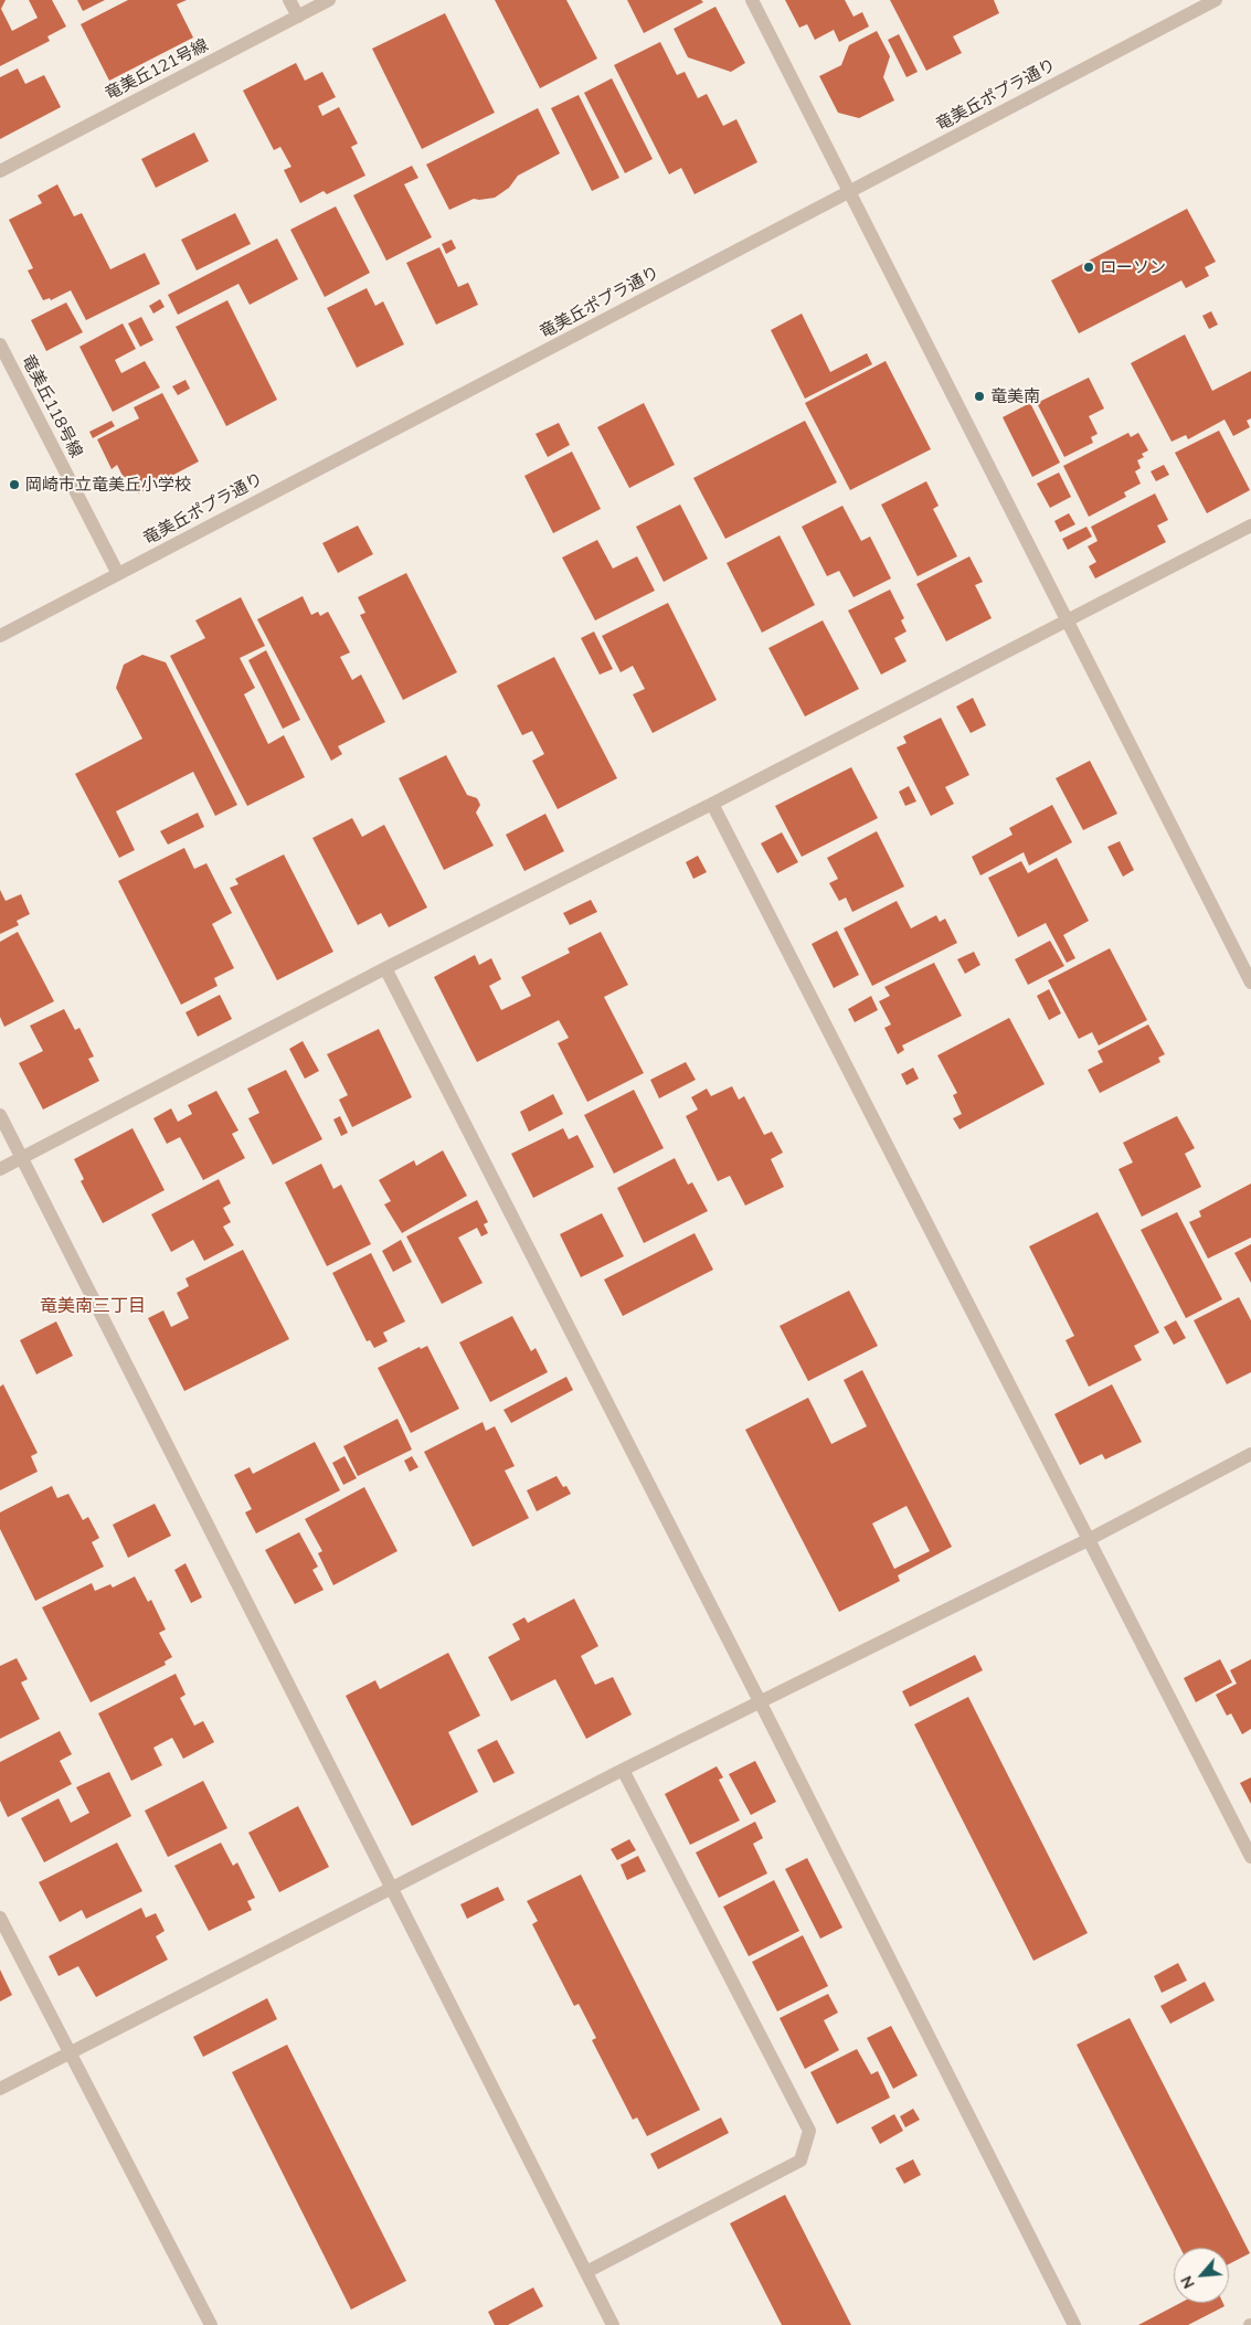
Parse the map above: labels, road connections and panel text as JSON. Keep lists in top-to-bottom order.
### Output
{
  "streets": {
    "street": ["竜美丘121号線", "竜美丘ポプラ通り", "竜美丘118号線"]
  },
  "crossings": [
    ["竜美丘ポプラ通り", "竜美丘118号線"]
  ],
  "districts": ["竜美南三丁目"],
  "places": ["ローソン", "竜美南", "岡崎市立竜美丘小学校"],
  "north": "bottom left"
}
